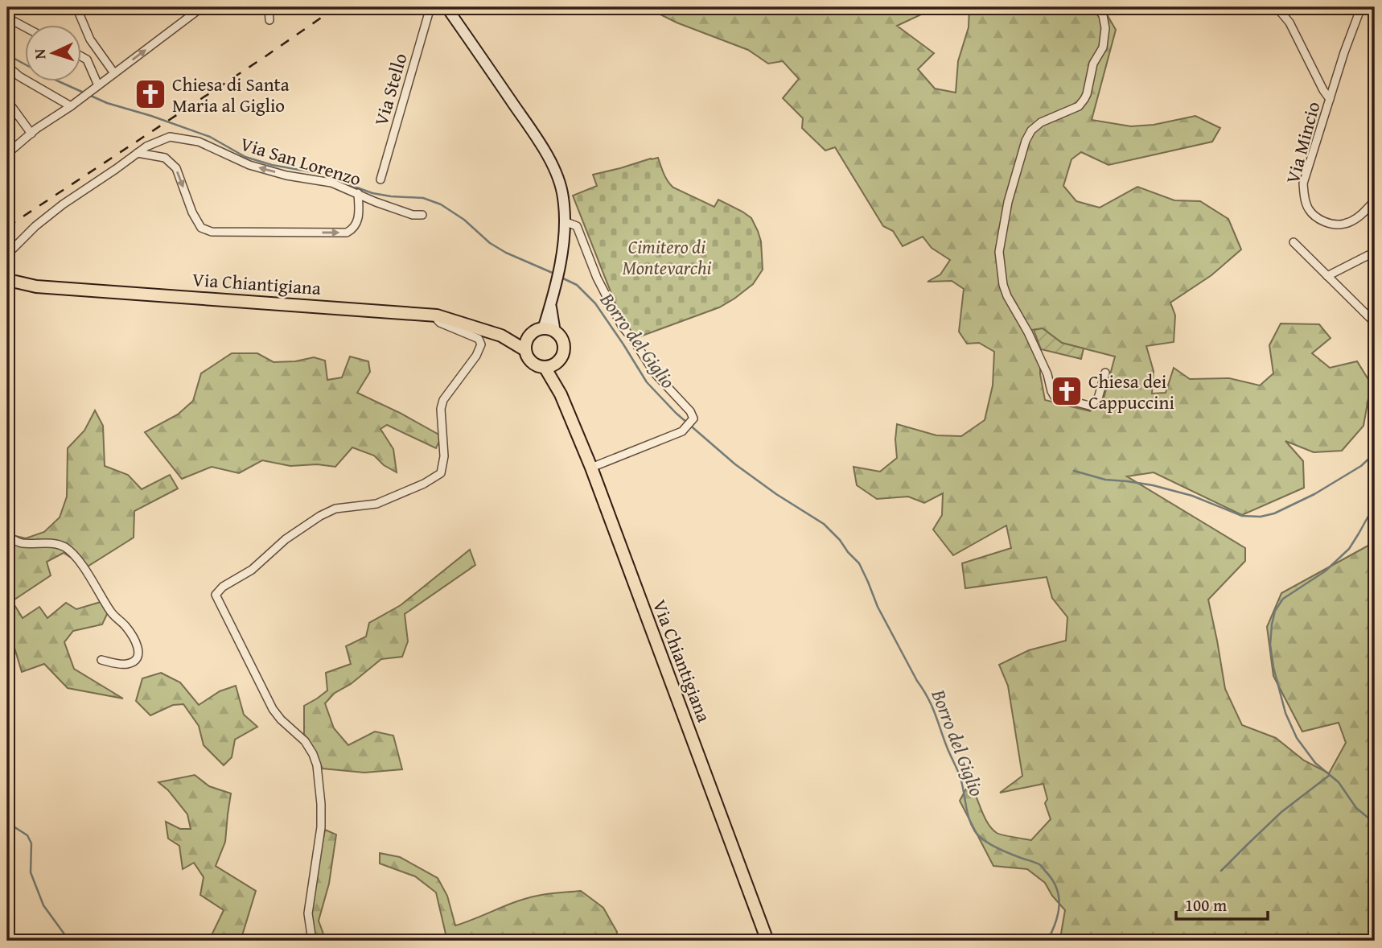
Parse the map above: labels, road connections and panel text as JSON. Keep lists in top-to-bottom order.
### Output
{
  "streets": {
    "main road": ["Via Chiantigiana"],
    "street": ["Via Stello", "Via Mincio", "Via San Lorenzo"]
  },
  "one_way": ["Via San Lorenzo"],
  "water": ["Borro del Giglio"],
  "parks": ["Cimitero di Montevarchi"],
  "places": {
    "church": ["Chiesa di Santa Maria al Giglio", "Chiesa dei Cappuccini"]
  },
  "scale_bar": "100 m",
  "north": "left"
}
